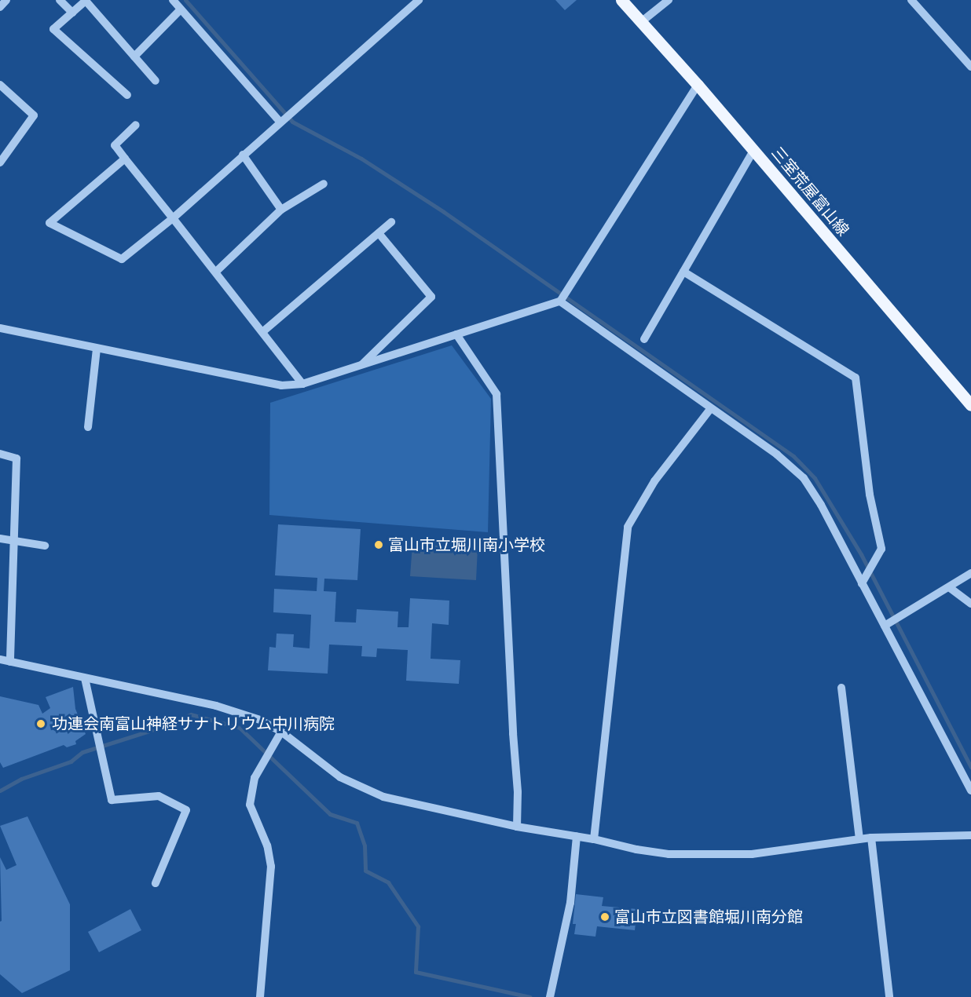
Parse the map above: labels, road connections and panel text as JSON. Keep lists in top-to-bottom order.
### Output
{
  "streets": {
    "main road": ["三室荒屋富山線"]
  },
  "places": ["富山市立堀川南小学校", "功連会南富山神経サナトリウム中川病院", "富山市立図書館堀川南分館"]
}
